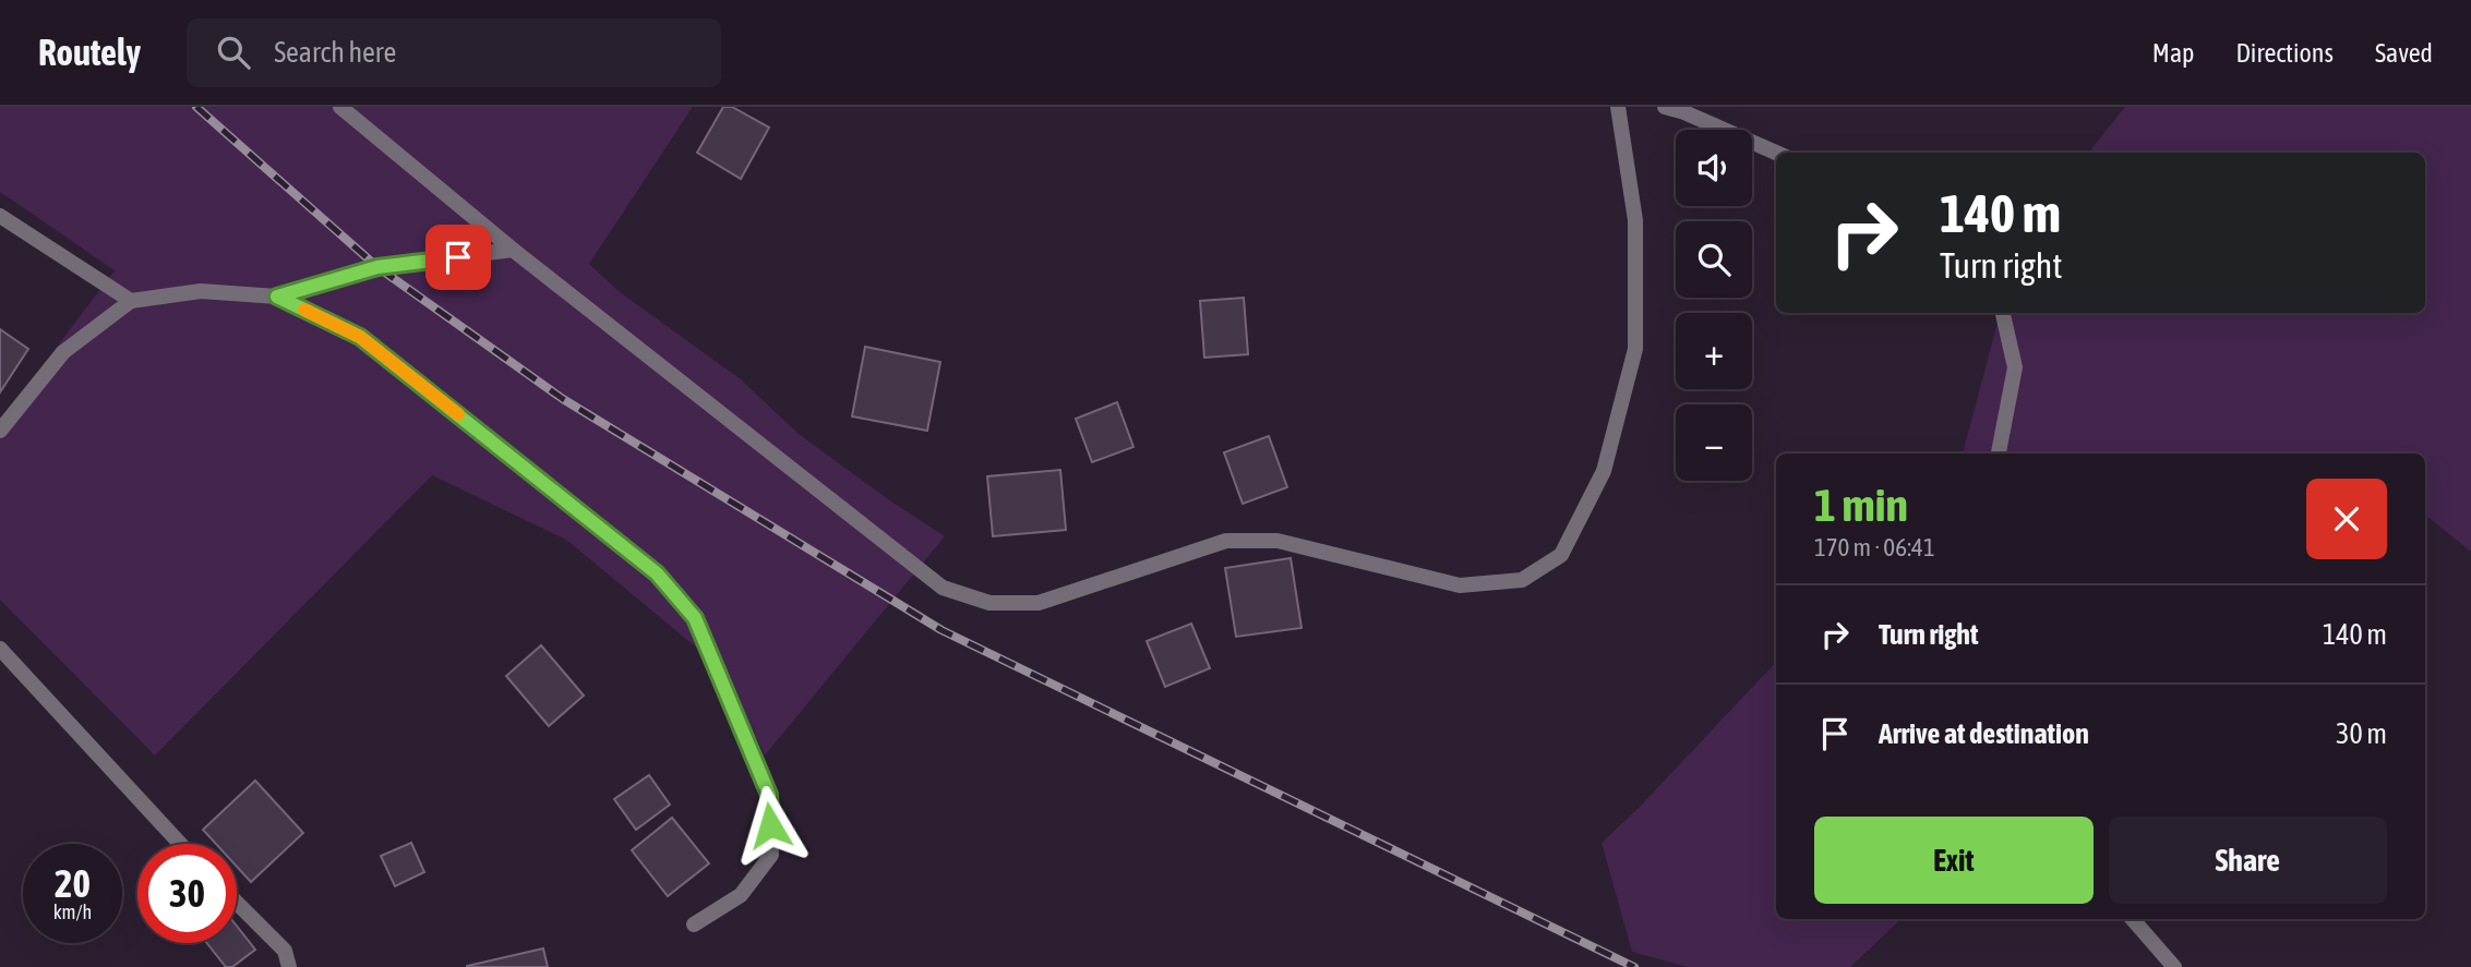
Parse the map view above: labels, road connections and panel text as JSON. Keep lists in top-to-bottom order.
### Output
{
  "page": {
    "header": "Routely",
    "search": "Search here",
    "nav": ["Map", "Directions", "Saved"],
    "map_buttons": ["+", "−"],
    "turn": ["140 m", "Turn right"],
    "heading": ["1 min", "170 m · 06:41"],
    "list": [
      {
        "name": "Turn right",
        "value": "140 m"
      },
      {
        "name": "Arrive at destination",
        "value": "30 m"
      }
    ],
    "buttons": ["Exit", "Share"],
    "speed": "20 km/h",
    "limit": "30"
  }
}
